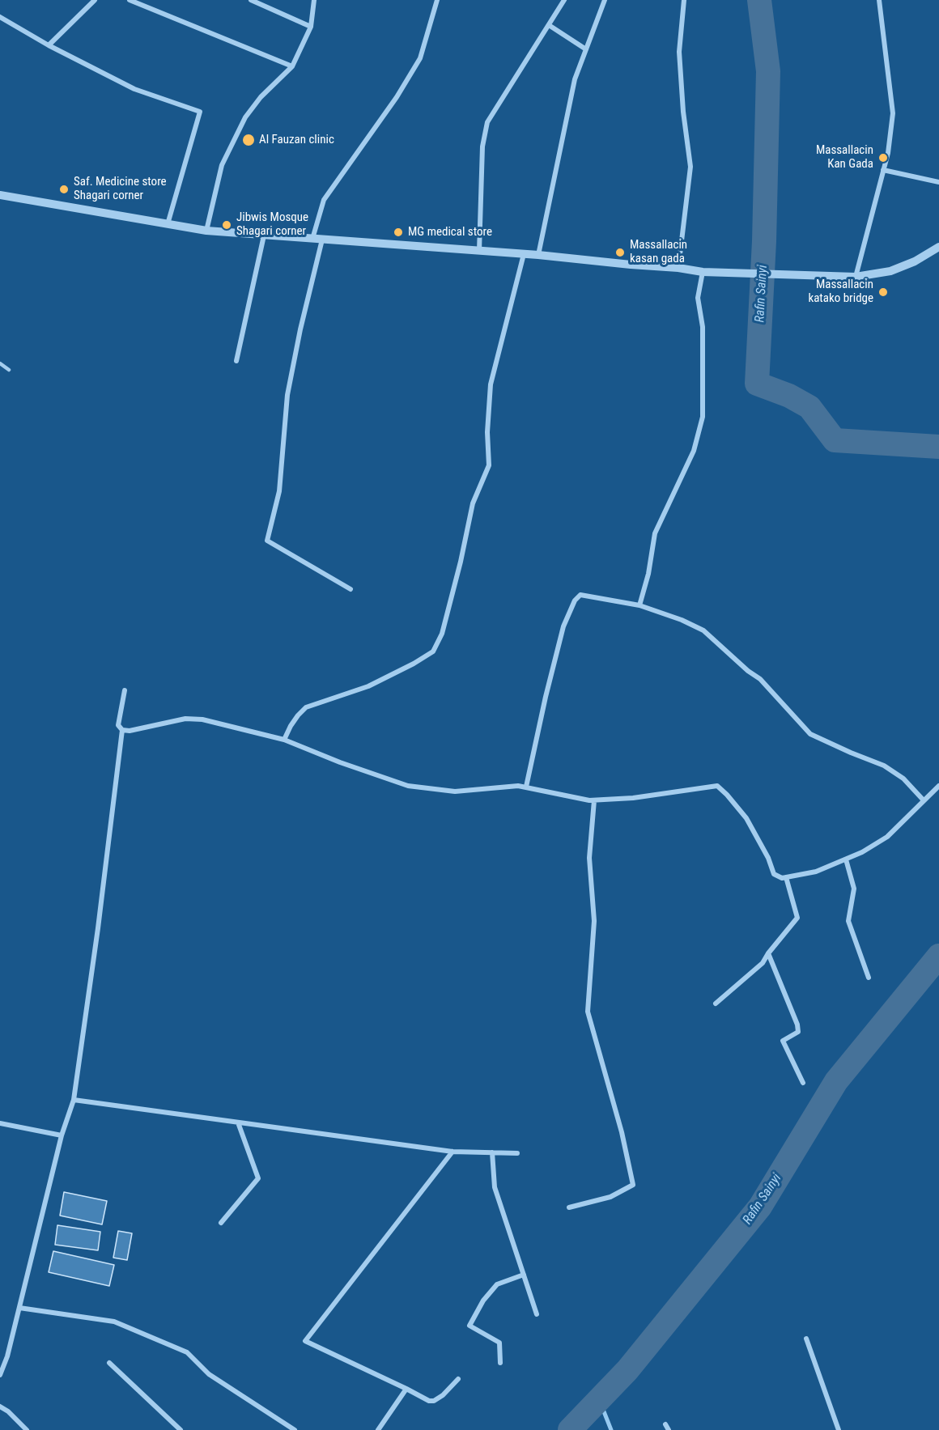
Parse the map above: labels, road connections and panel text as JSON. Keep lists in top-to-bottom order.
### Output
{
  "water": ["Rafin Sainyi"],
  "places": [
    "Al Fauzan clinic",
    "Massallacin Kan Gada",
    "Saf. Medicine store Shagari corner",
    "Jibwis Mosque Shagari corner",
    "MG medical store",
    "Massallacin kasan gada",
    "Massallacin katako bridge"
  ]
}
